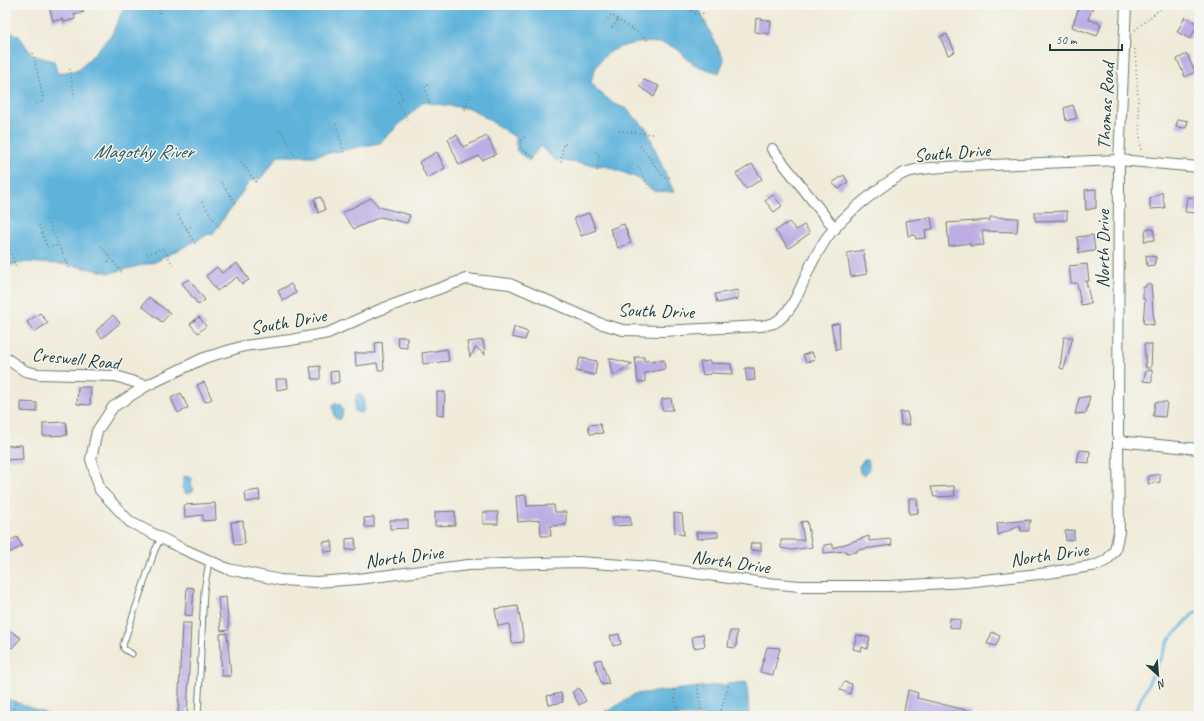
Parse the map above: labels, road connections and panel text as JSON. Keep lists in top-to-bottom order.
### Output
{
  "streets": {
    "street": [
      "Thomas Road",
      "South Drive",
      "North Drive",
      "Creswell Road"
    ]
  },
  "crossings": [
    ["Thomas Road", "South Drive"],
    ["Thomas Road", "North Drive"],
    ["South Drive", "North Drive"],
    ["South Drive", "Creswell Road"],
    ["North Drive", "Creswell Road"]
  ],
  "water": ["Magothy River"],
  "scale_bar": "50 m",
  "north": "bottom right"
}
